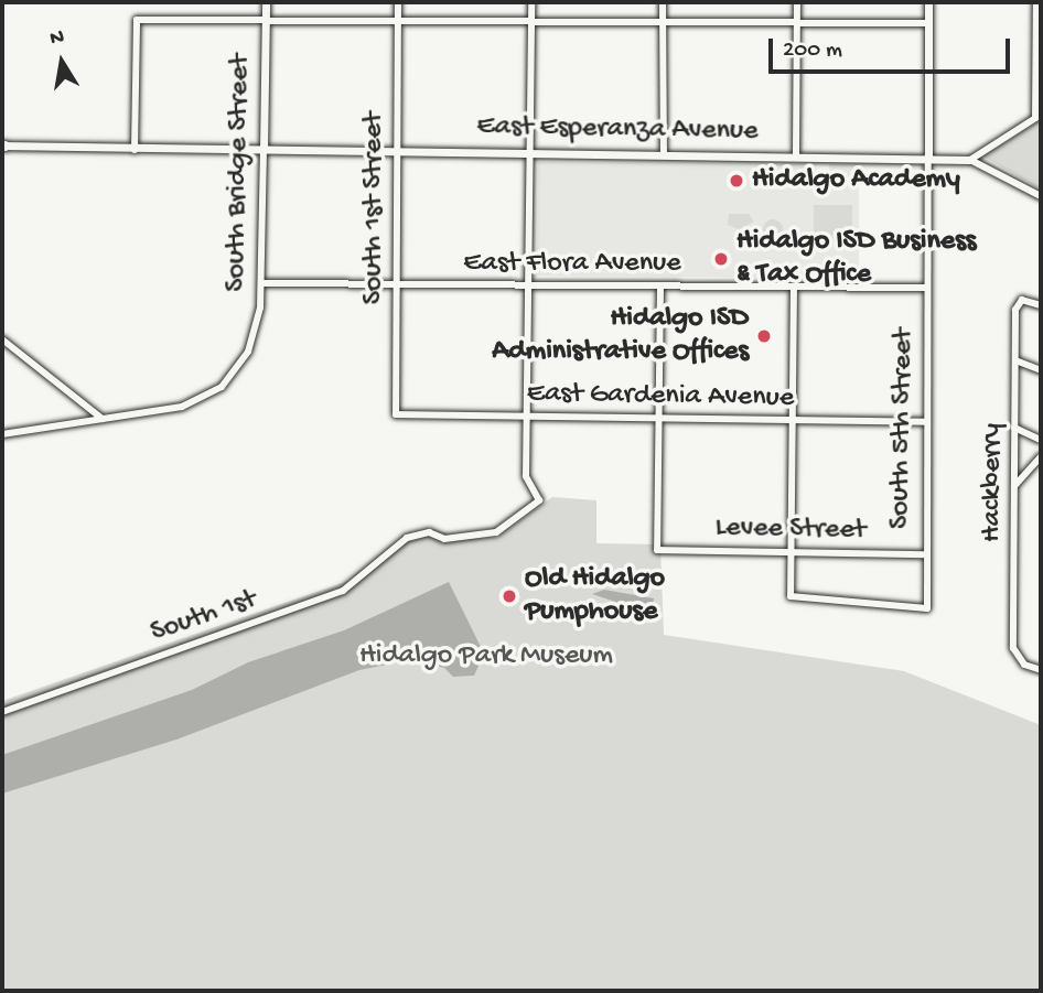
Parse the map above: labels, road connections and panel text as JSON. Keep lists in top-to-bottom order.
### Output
{
  "streets": {
    "street": [
      "East Esperanza Avenue",
      "South Bridge Street",
      "South 1st Street",
      "East Flora Avenue",
      "East Gardenia Avenue",
      "South 5th Street",
      "Hackberry",
      "Levee Street",
      "South 1st"
    ]
  },
  "crossings": [
    ["East Esperanza Avenue", "South Bridge Street"],
    ["East Esperanza Avenue", "South 1st Street"],
    ["East Esperanza Avenue", "South 5th Street"],
    ["South Bridge Street", "East Flora Avenue"],
    ["South 1st Street", "East Flora Avenue"],
    ["South 1st Street", "East Gardenia Avenue"],
    ["East Flora Avenue", "South 5th Street"],
    ["East Gardenia Avenue", "South 5th Street"],
    ["East Gardenia Avenue", "Levee Street"],
    ["East Gardenia Avenue", "South 1st"],
    ["South 5th Street", "Levee Street"]
  ],
  "parks": ["Hidalgo Park Museum"],
  "places": [
    "Hidalgo Academy",
    "Hidalgo ISD Business & Tax Office",
    "Hidalgo ISD Administrative Offices",
    "Old Hidalgo Pumphouse"
  ],
  "scale_bar": "200 m",
  "north": "top"
}
